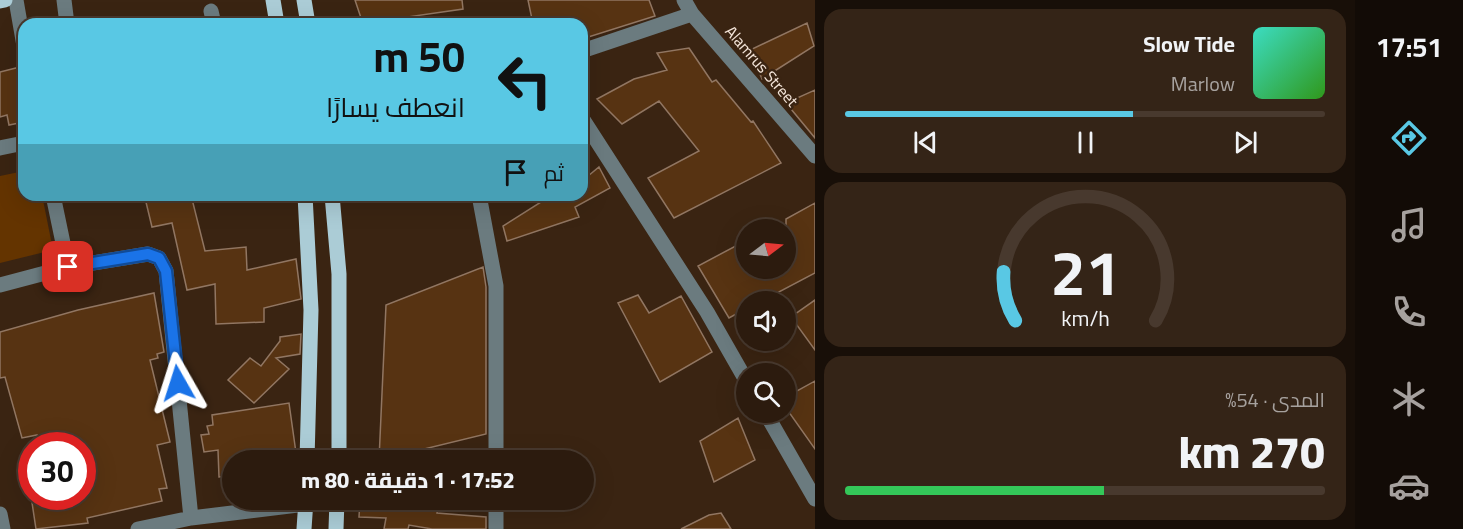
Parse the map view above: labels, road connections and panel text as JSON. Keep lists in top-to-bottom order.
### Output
{
  "streets": {
    "street": ["Alamrus Street"]
  },
  "north": "right",
  "page": {
    "tabs": "17:51",
    "turn": ["50 m", "انعطف يسارًا"],
    "song": ["Slow Tide", "Marlow"],
    "then": "ثم",
    "tile": ["المدى · 54%", "270 km"],
    "limit": "30",
    "trip": "17:52 · 1 دقيقة · 80 m",
    "gauge": ["21", "km/h"]
  }
}
